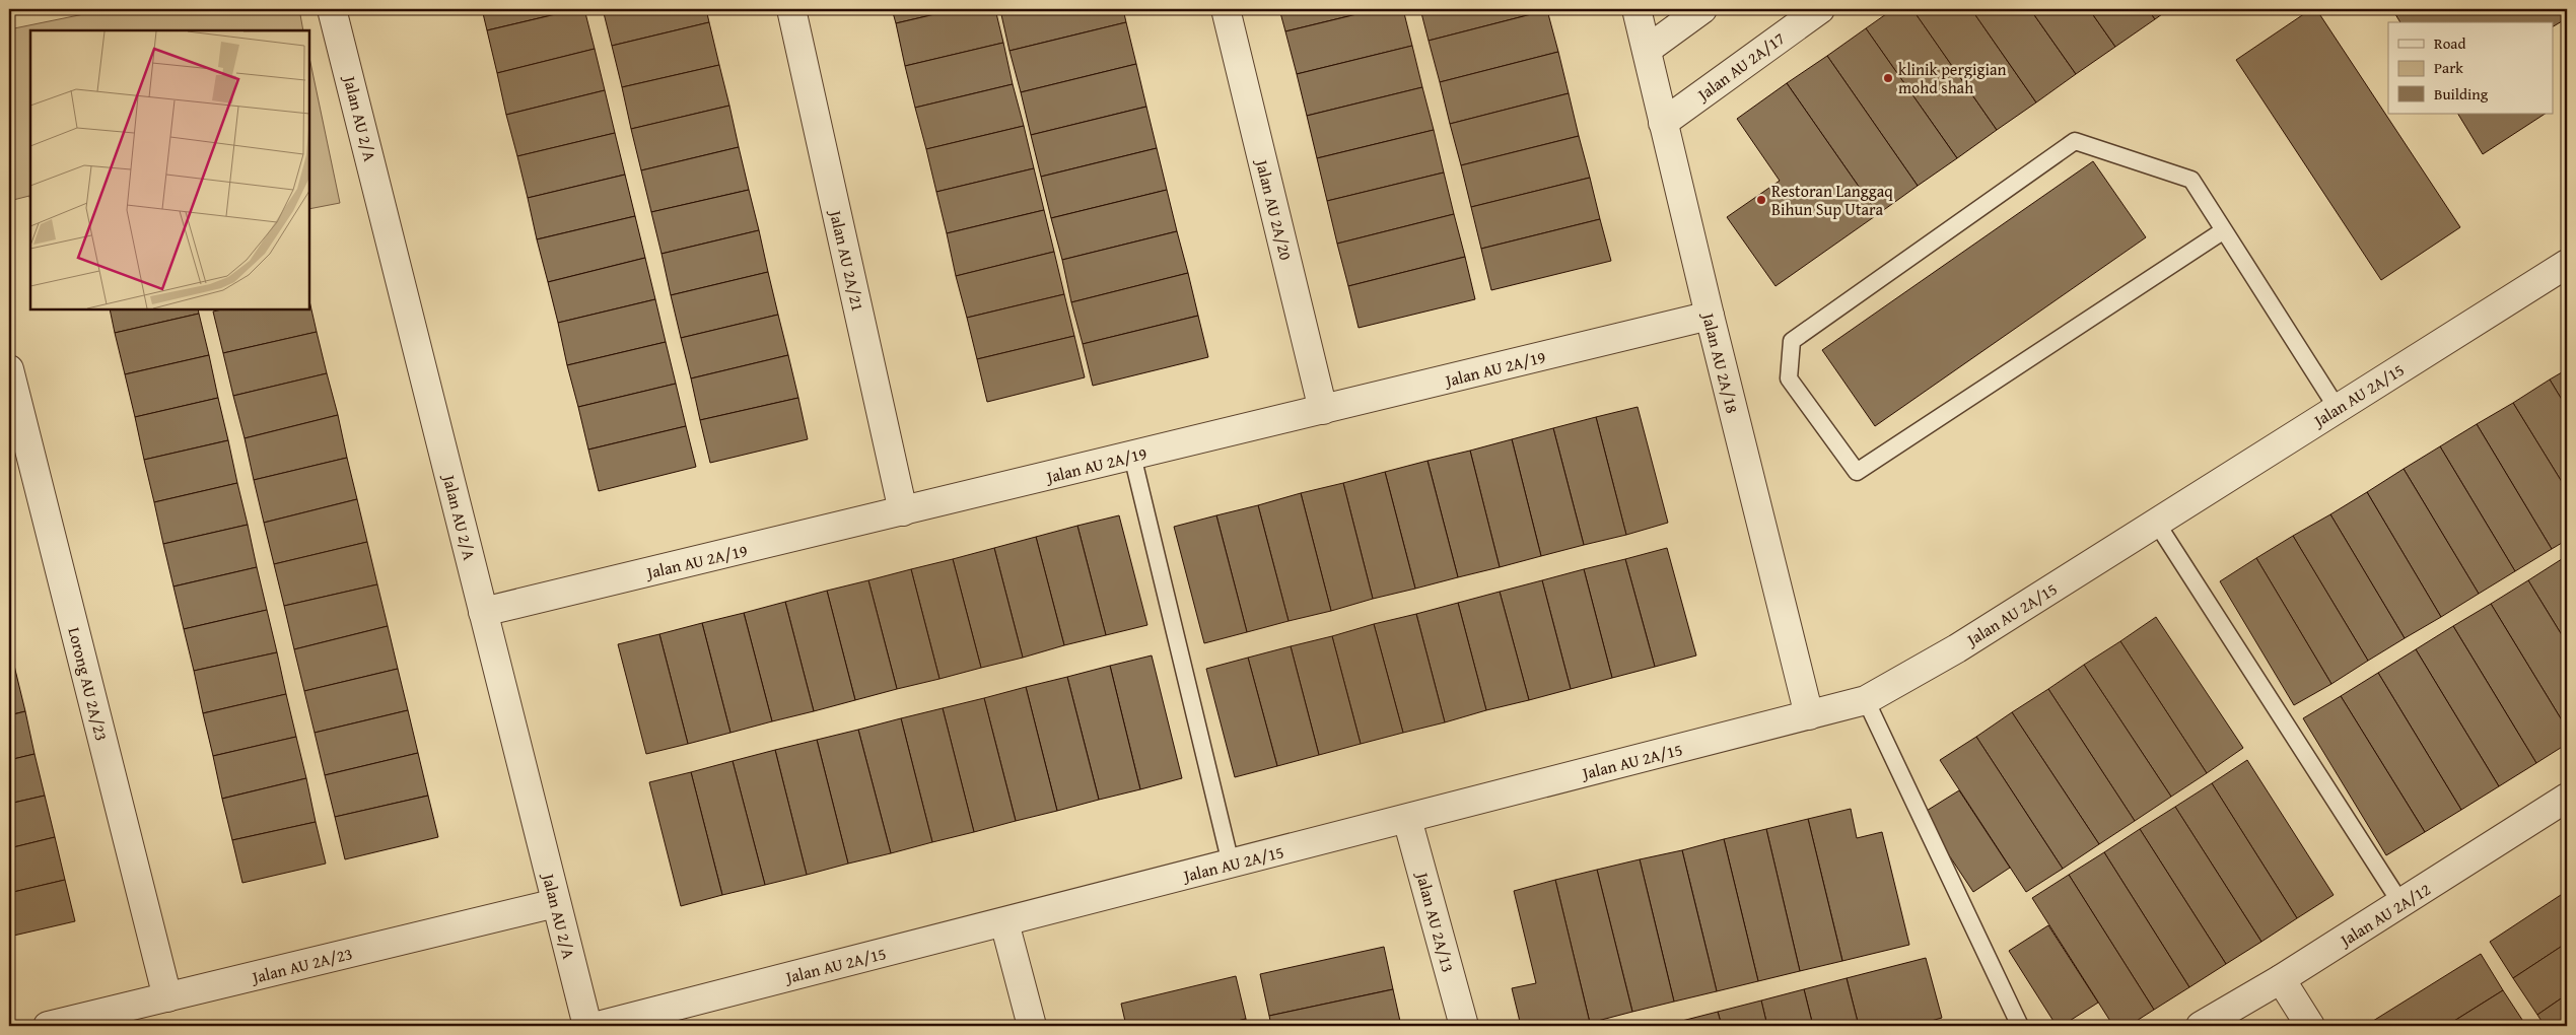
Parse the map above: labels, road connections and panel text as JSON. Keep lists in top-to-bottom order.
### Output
{
  "streets": {
    "street": [
      "Jalan AU 2A/17",
      "Jalan AU 2/A",
      "Jalan AU 2A/20",
      "Jalan AU 2A/21",
      "Jalan AU 2A/18",
      "Jalan AU 2A/19",
      "Jalan AU 2A/15",
      "Lorong AU 2A/23",
      "Jalan AU 2A/12",
      "Jalan AU 2A/13",
      "Jalan AU 2A/23"
    ]
  },
  "crossings": [
    ["Jalan AU 2A/17", "Jalan AU 2A/18"],
    ["Jalan AU 2/A", "Jalan AU 2A/19"],
    ["Jalan AU 2/A", "Jalan AU 2A/23"],
    ["Jalan AU 2A/20", "Jalan AU 2A/19"],
    ["Jalan AU 2A/21", "Jalan AU 2A/19"],
    ["Jalan AU 2A/18", "Jalan AU 2A/19"],
    ["Jalan AU 2A/18", "Jalan AU 2A/15"],
    ["Jalan AU 2A/15", "Jalan AU 2A/13"],
    ["Lorong AU 2A/23", "Jalan AU 2A/23"]
  ],
  "places": ["klinik pergigian mohd shah", "Restoran Langgaq Bihun Sup Utara"],
  "legend": ["Road", "Park", "Building"]
}
